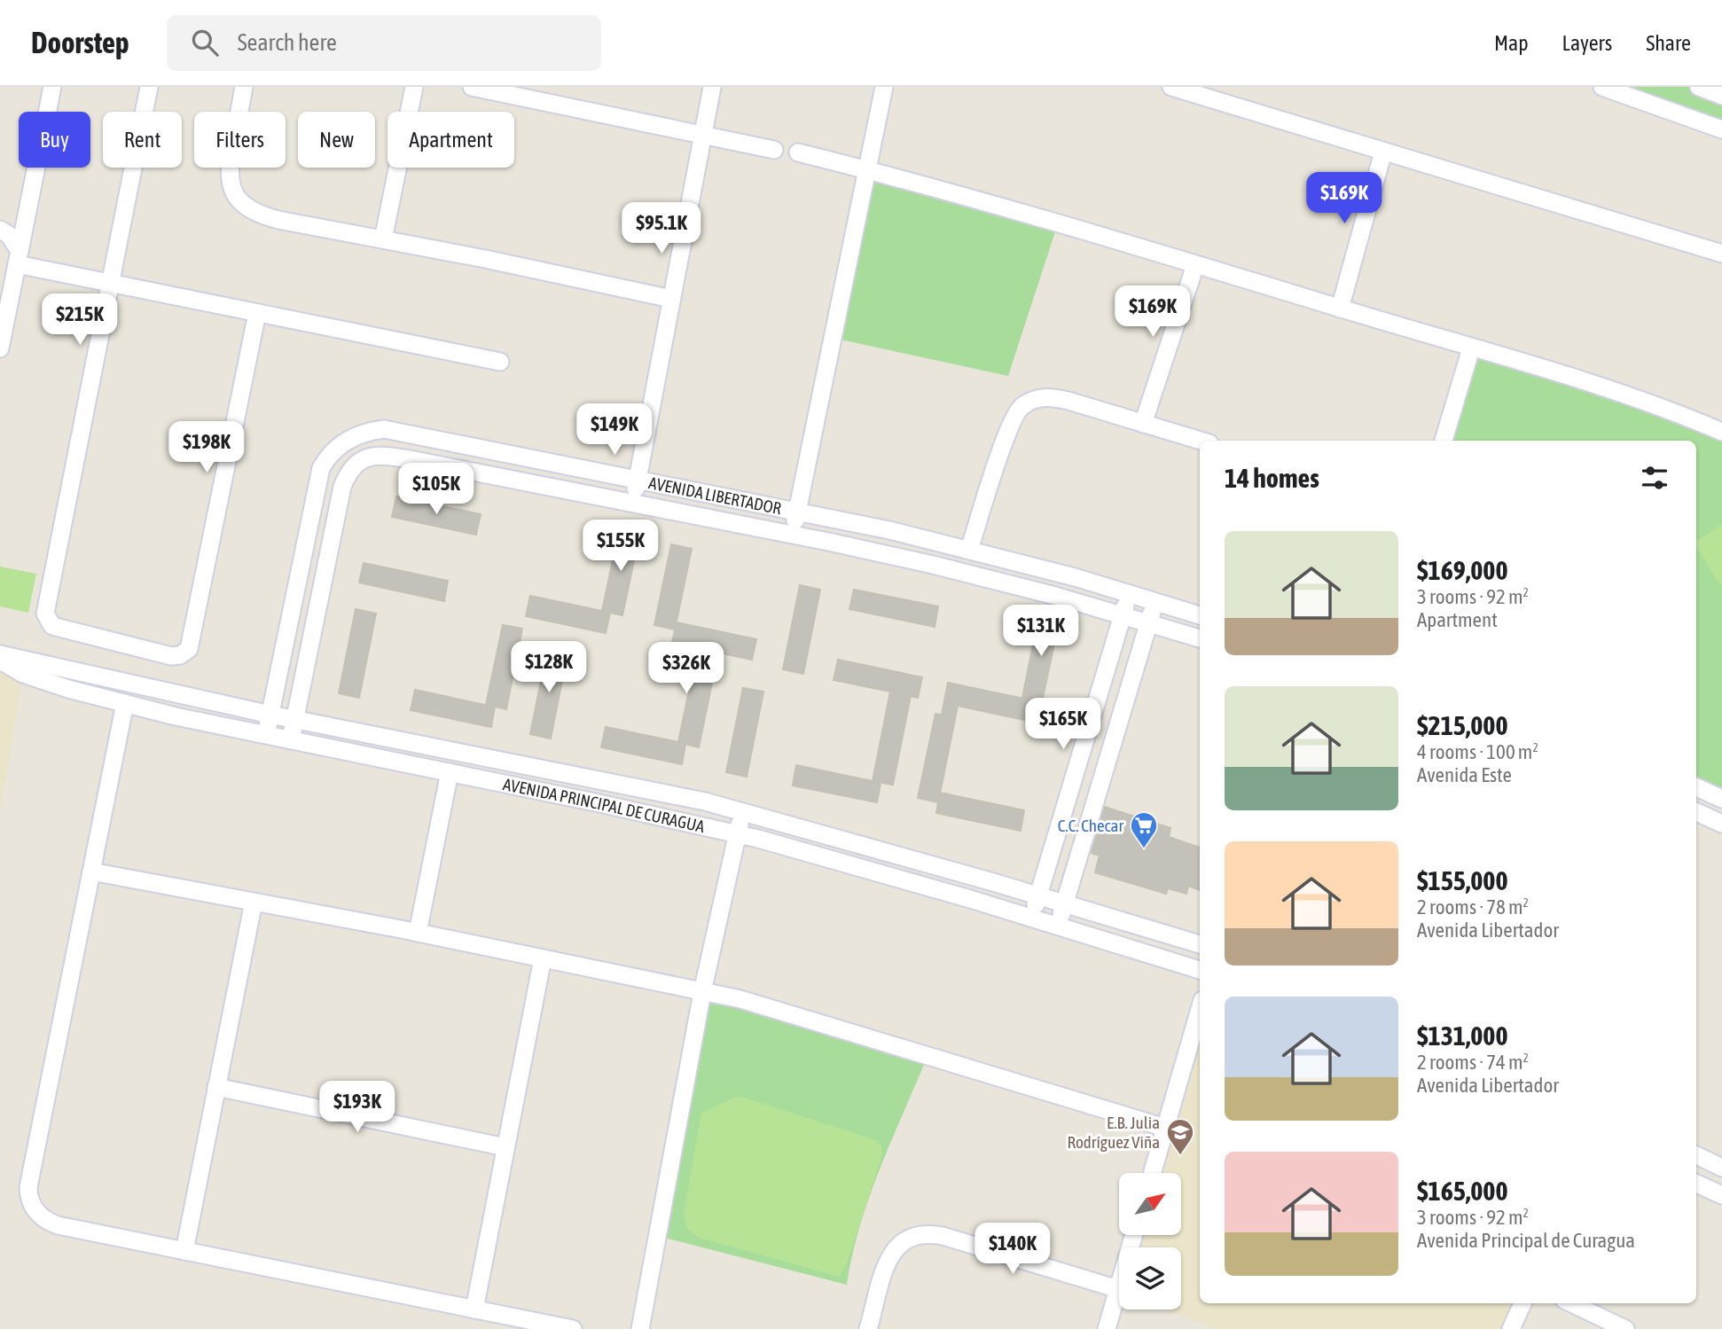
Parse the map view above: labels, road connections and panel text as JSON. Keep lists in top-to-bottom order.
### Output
{
  "streets": {
    "street": ["AVENIDA LIBERTADOR", "AVENIDA PRINCIPAL DE CURAGUA"]
  },
  "crossings": [
    ["AVENIDA LIBERTADOR", "AVENIDA PRINCIPAL DE CURAGUA"]
  ],
  "places": {
    "supermarket": ["C.C. Checar"],
    "school or university": ["E.B. Julia Rodríguez Viña"]
  },
  "north": "top right",
  "page": {
    "header": "Doorstep",
    "search": "Search here",
    "nav": ["Map", "Layers", "Share"],
    "chip": [
      "Buy",
      "Rent",
      "Filters",
      "New",
      "Apartment"
    ],
    "price": [
      "$169K",
      "$95.1K",
      "$169K",
      "$215K",
      "$149K",
      "$198K",
      "$105K",
      "$155K",
      "$131K",
      "$128K",
      "$326K",
      "$165K",
      "$193K",
      "$140K"
    ],
    "heading": "14 homes",
    "list": [
      {
        "name": "$169,000",
        "note": "3 rooms · 92 m² · Apartment"
      },
      {
        "name": "$215,000",
        "note": "4 rooms · 100 m² · Avenida Este"
      },
      {
        "name": "$155,000",
        "note": "2 rooms · 78 m² · Avenida Libertador"
      },
      {
        "name": "$131,000",
        "note": "2 rooms · 74 m² · Avenida Libertador"
      },
      {
        "name": "$165,000",
        "note": "3 rooms · 92 m² · Avenida Principal de Curagua"
      }
    ]
  }
}
